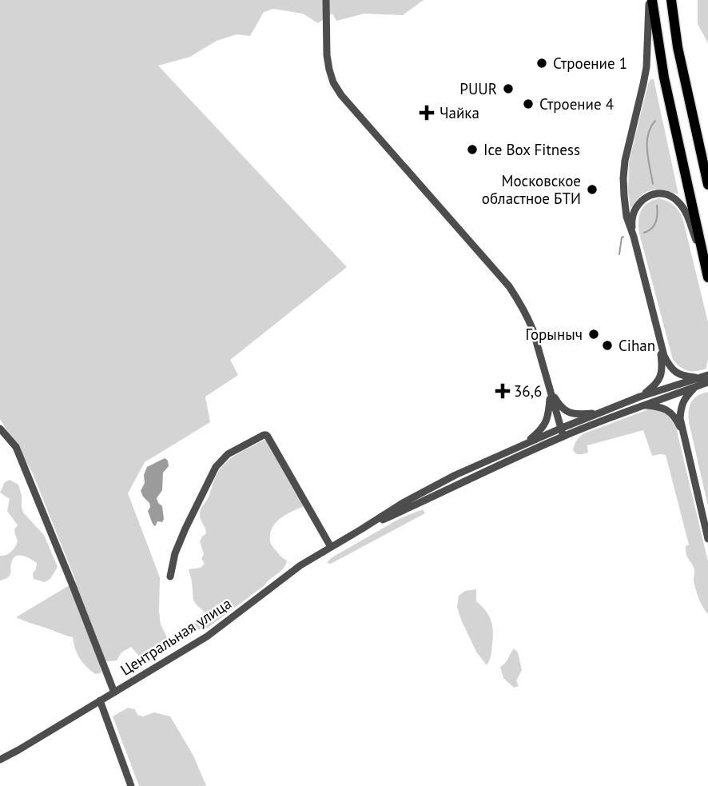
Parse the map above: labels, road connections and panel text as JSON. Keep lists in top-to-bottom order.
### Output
{
  "streets": {
    "street": ["Центральная улица"]
  },
  "places": {
    "other": [
      "Строение 1",
      "PUUR",
      "Строение 4",
      "Ice Box Fitness",
      "Московское областное БТИ",
      "Горыныч",
      "Cihan"
    ],
    "health": ["Чайка", "36,6"]
  }
}
